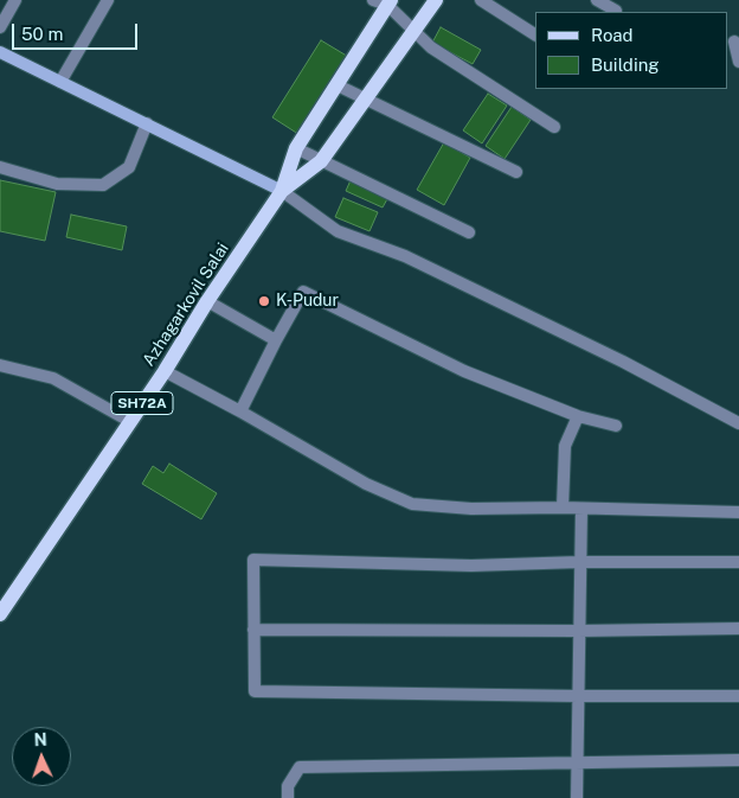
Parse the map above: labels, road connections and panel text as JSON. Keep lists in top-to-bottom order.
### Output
{
  "streets": {
    "main road": ["Azhagarkovil Salai", "SH72A"]
  },
  "places": ["K-Pudur"],
  "legend": ["Road", "Building"],
  "scale_bar": "50 m",
  "north": "top"
}
